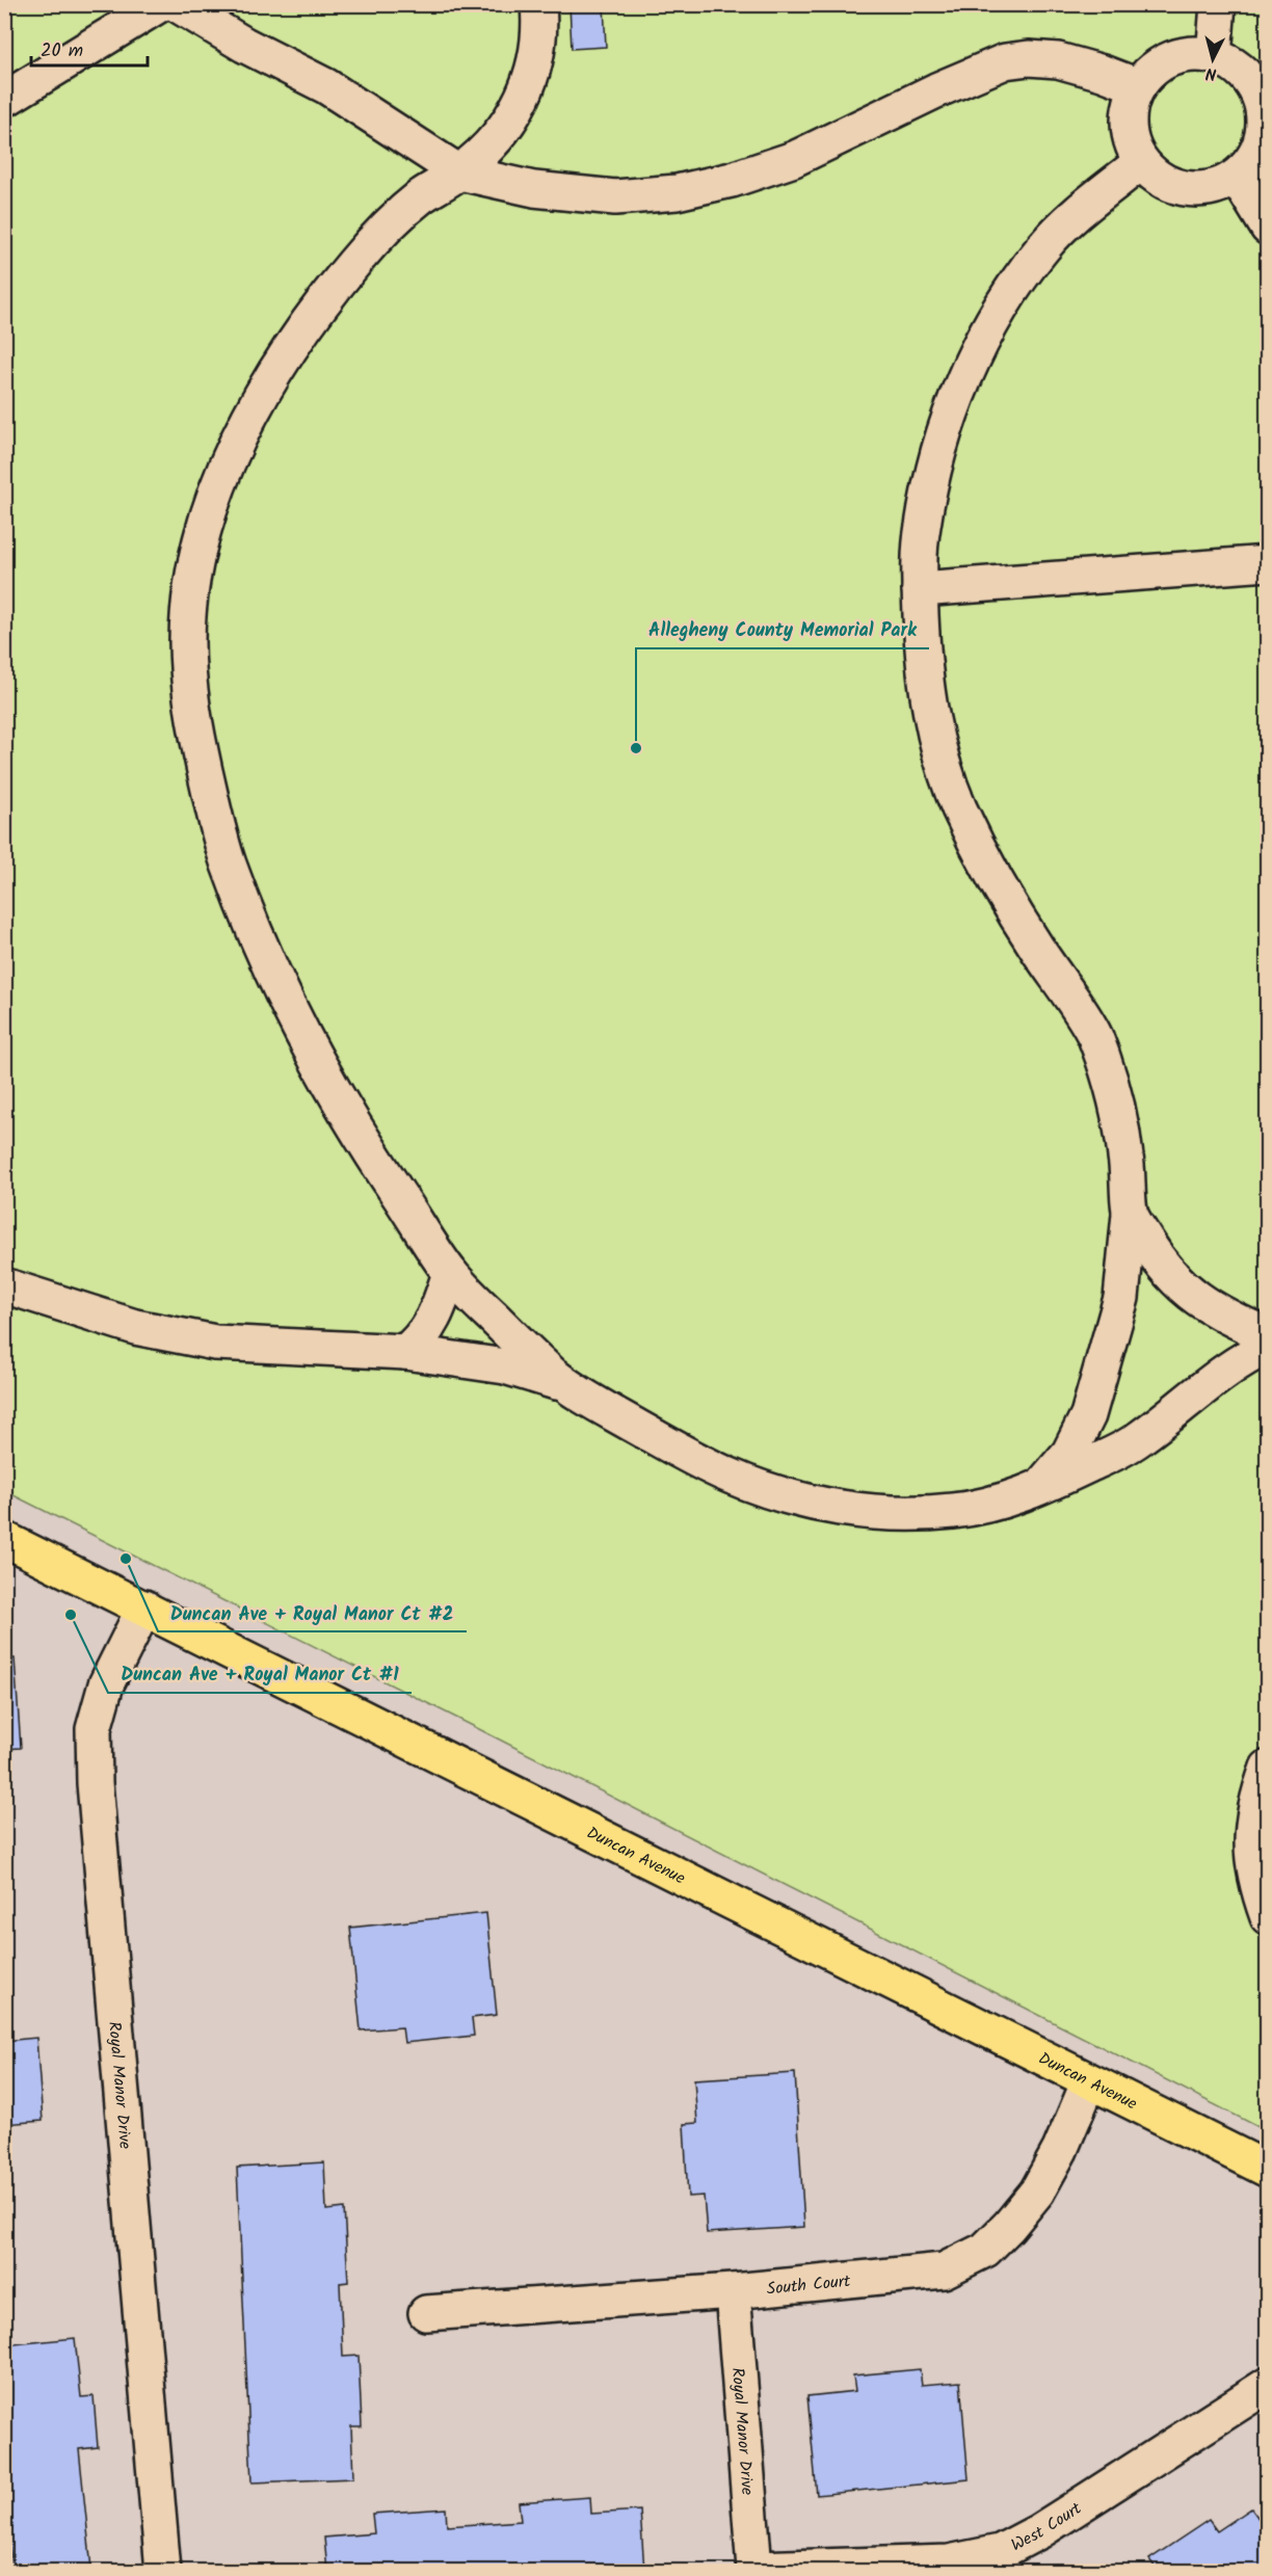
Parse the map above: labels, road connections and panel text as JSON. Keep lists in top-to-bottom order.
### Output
{
  "streets": {
    "main road": ["Duncan Avenue"],
    "lane": ["Royal Manor Drive", "South Court", "West Court"]
  },
  "crossings": [
    ["Duncan Avenue", "Royal Manor Drive"],
    ["Duncan Avenue", "South Court"],
    ["Royal Manor Drive", "South Court"],
    ["Royal Manor Drive", "West Court"]
  ],
  "places": ["Allegheny County Memorial Park", "Duncan Ave + Royal Manor Ct #2", "Duncan Ave + Royal Manor Ct #1"],
  "scale_bar": "20 m",
  "north": "bottom"
}
